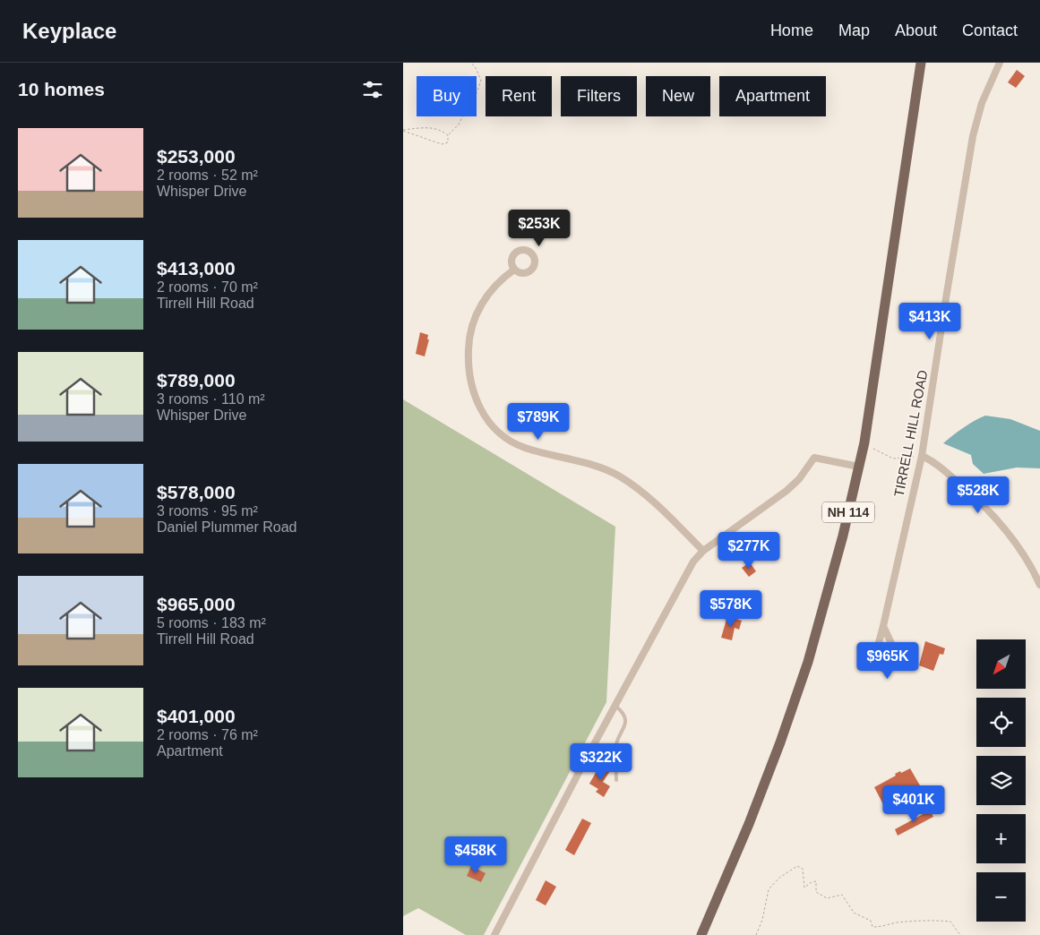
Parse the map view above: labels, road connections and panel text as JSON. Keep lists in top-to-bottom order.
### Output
{
  "streets": {
    "main road": ["NH 114"],
    "street": ["TIRRELL HILL ROAD"]
  },
  "north": "bottom left",
  "page": {
    "header": "Keyplace",
    "nav": [
      "Home",
      "Map",
      "About",
      "Contact"
    ],
    "heading": "10 homes",
    "chip": [
      "Buy",
      "Rent",
      "Filters",
      "New",
      "Apartment"
    ],
    "list": [
      {
        "name": "$253,000",
        "note": "2 rooms · 52 m² · Whisper Drive"
      },
      {
        "name": "$413,000",
        "note": "2 rooms · 70 m² · Tirrell Hill Road"
      },
      {
        "name": "$789,000",
        "note": "3 rooms · 110 m² · Whisper Drive"
      },
      {
        "name": "$578,000",
        "note": "3 rooms · 95 m² · Daniel Plummer Road"
      },
      {
        "name": "$965,000",
        "note": "5 rooms · 183 m² · Tirrell Hill Road"
      },
      {
        "name": "$401,000",
        "note": "2 rooms · 76 m² · Apartment"
      }
    ],
    "price": [
      "$253K",
      "$413K",
      "$789K",
      "$528K",
      "$277K",
      "$578K",
      "$965K",
      "$322K",
      "$401K",
      "$458K"
    ],
    "map_buttons": ["+", "−"]
  }
}
